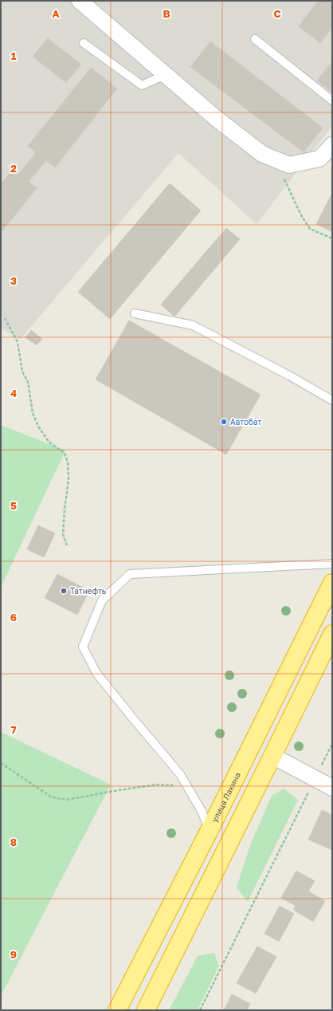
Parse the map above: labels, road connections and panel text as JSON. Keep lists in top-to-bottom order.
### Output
{
  "streets": {
    "highway": ["улица Лакина"]
  },
  "places": ["Автобат", "Татнефть"],
  "grid": {
    "columns": ["A", "B", "C"],
    "rows": [
      "1",
      "2",
      "3",
      "4",
      "5",
      "6",
      "7",
      "8",
      "9"
    ]
  }
}
